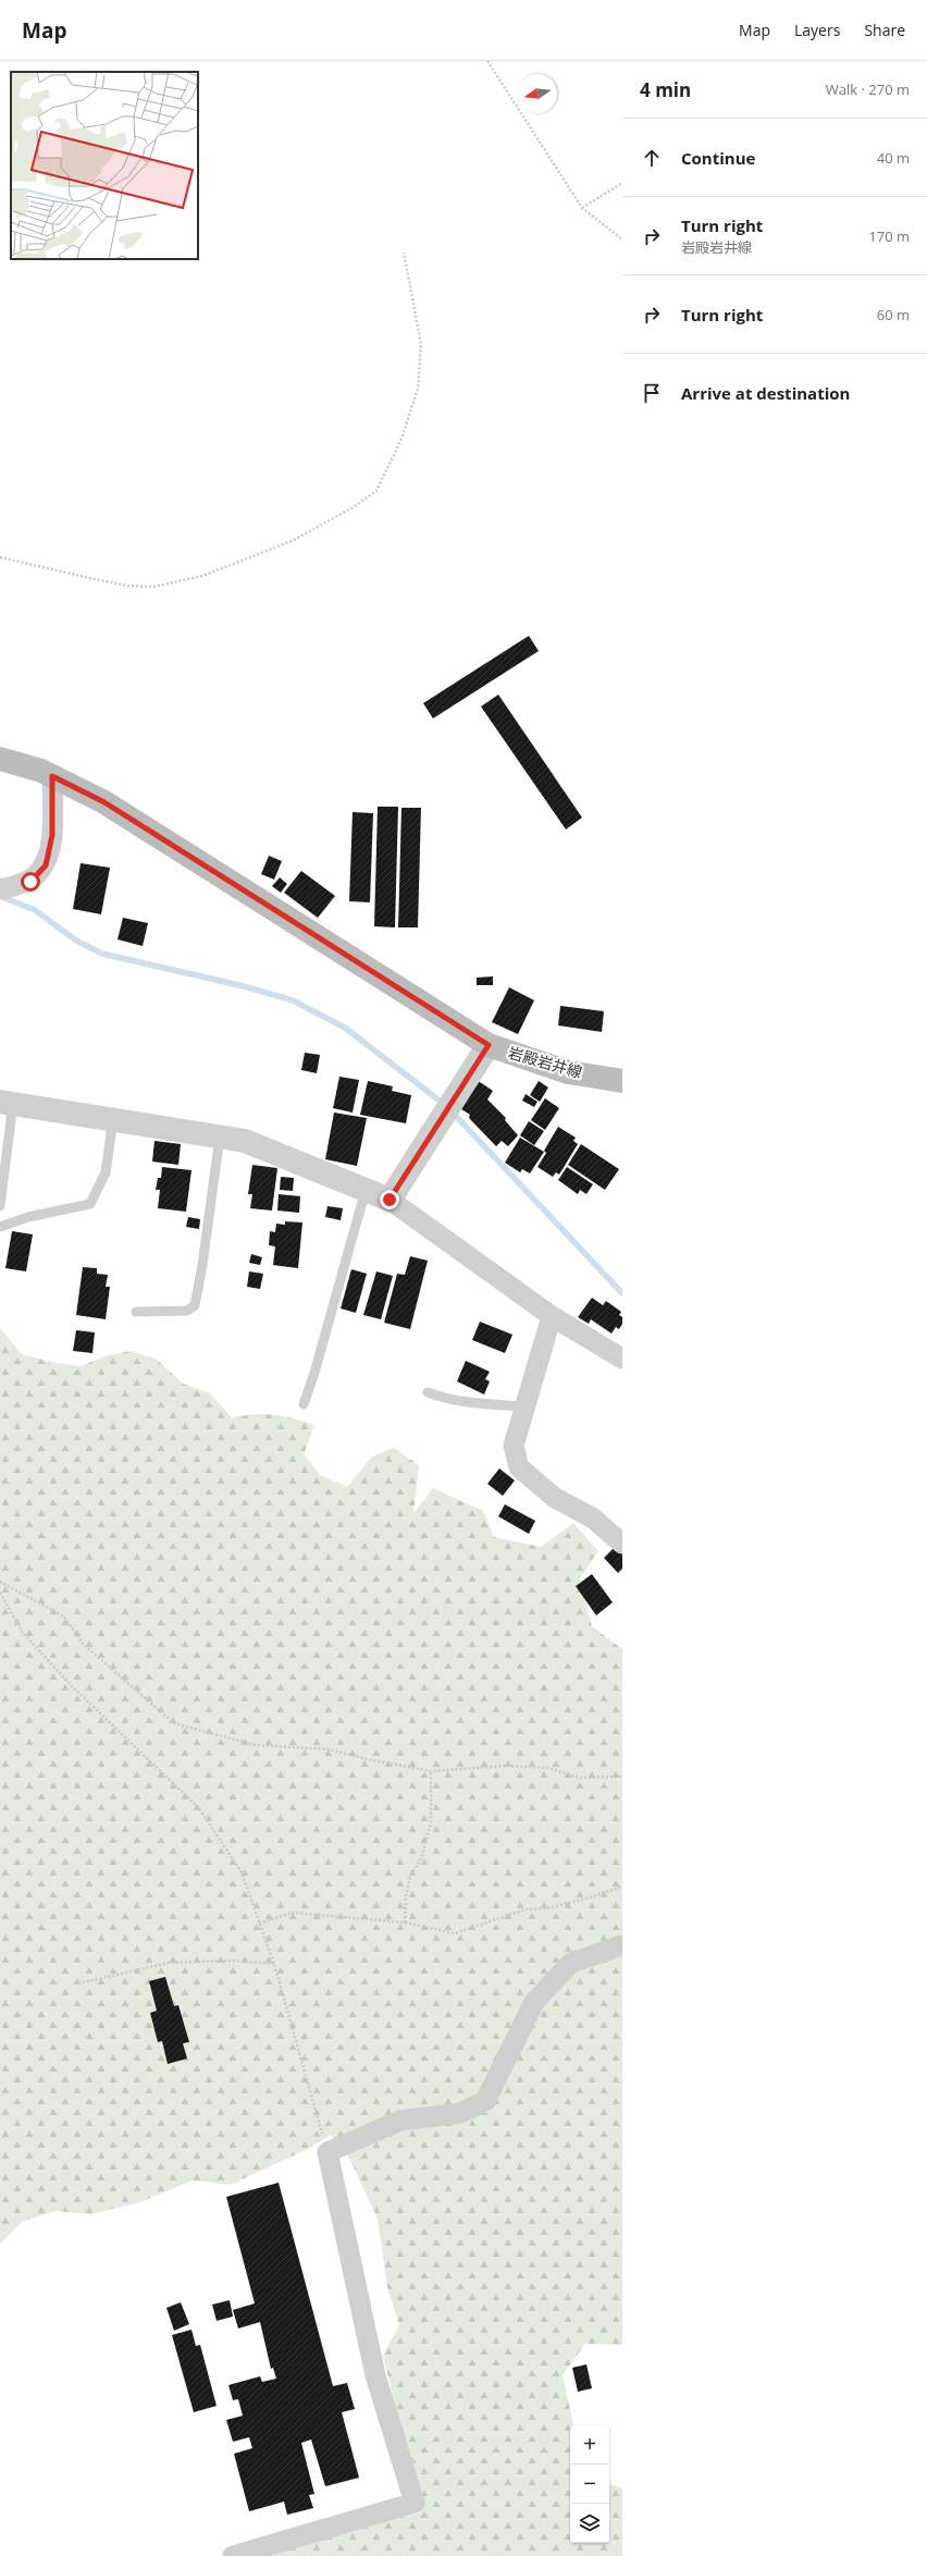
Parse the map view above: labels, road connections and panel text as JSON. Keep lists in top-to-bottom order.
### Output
{
  "streets": {
    "main road": ["岩殿岩井線"]
  },
  "north": "left",
  "page": {
    "header": "Map",
    "nav": ["Map", "Layers", "Share"],
    "heading": ["4 min", "Walk · 270 m"],
    "list": [
      ["Continue", "40 m"],
      ["Turn right", "岩殿岩井線", "170 m"],
      ["Turn right", "60 m"],
      "Arrive at destination"
    ],
    "map_buttons": ["+", "−"]
  }
}
